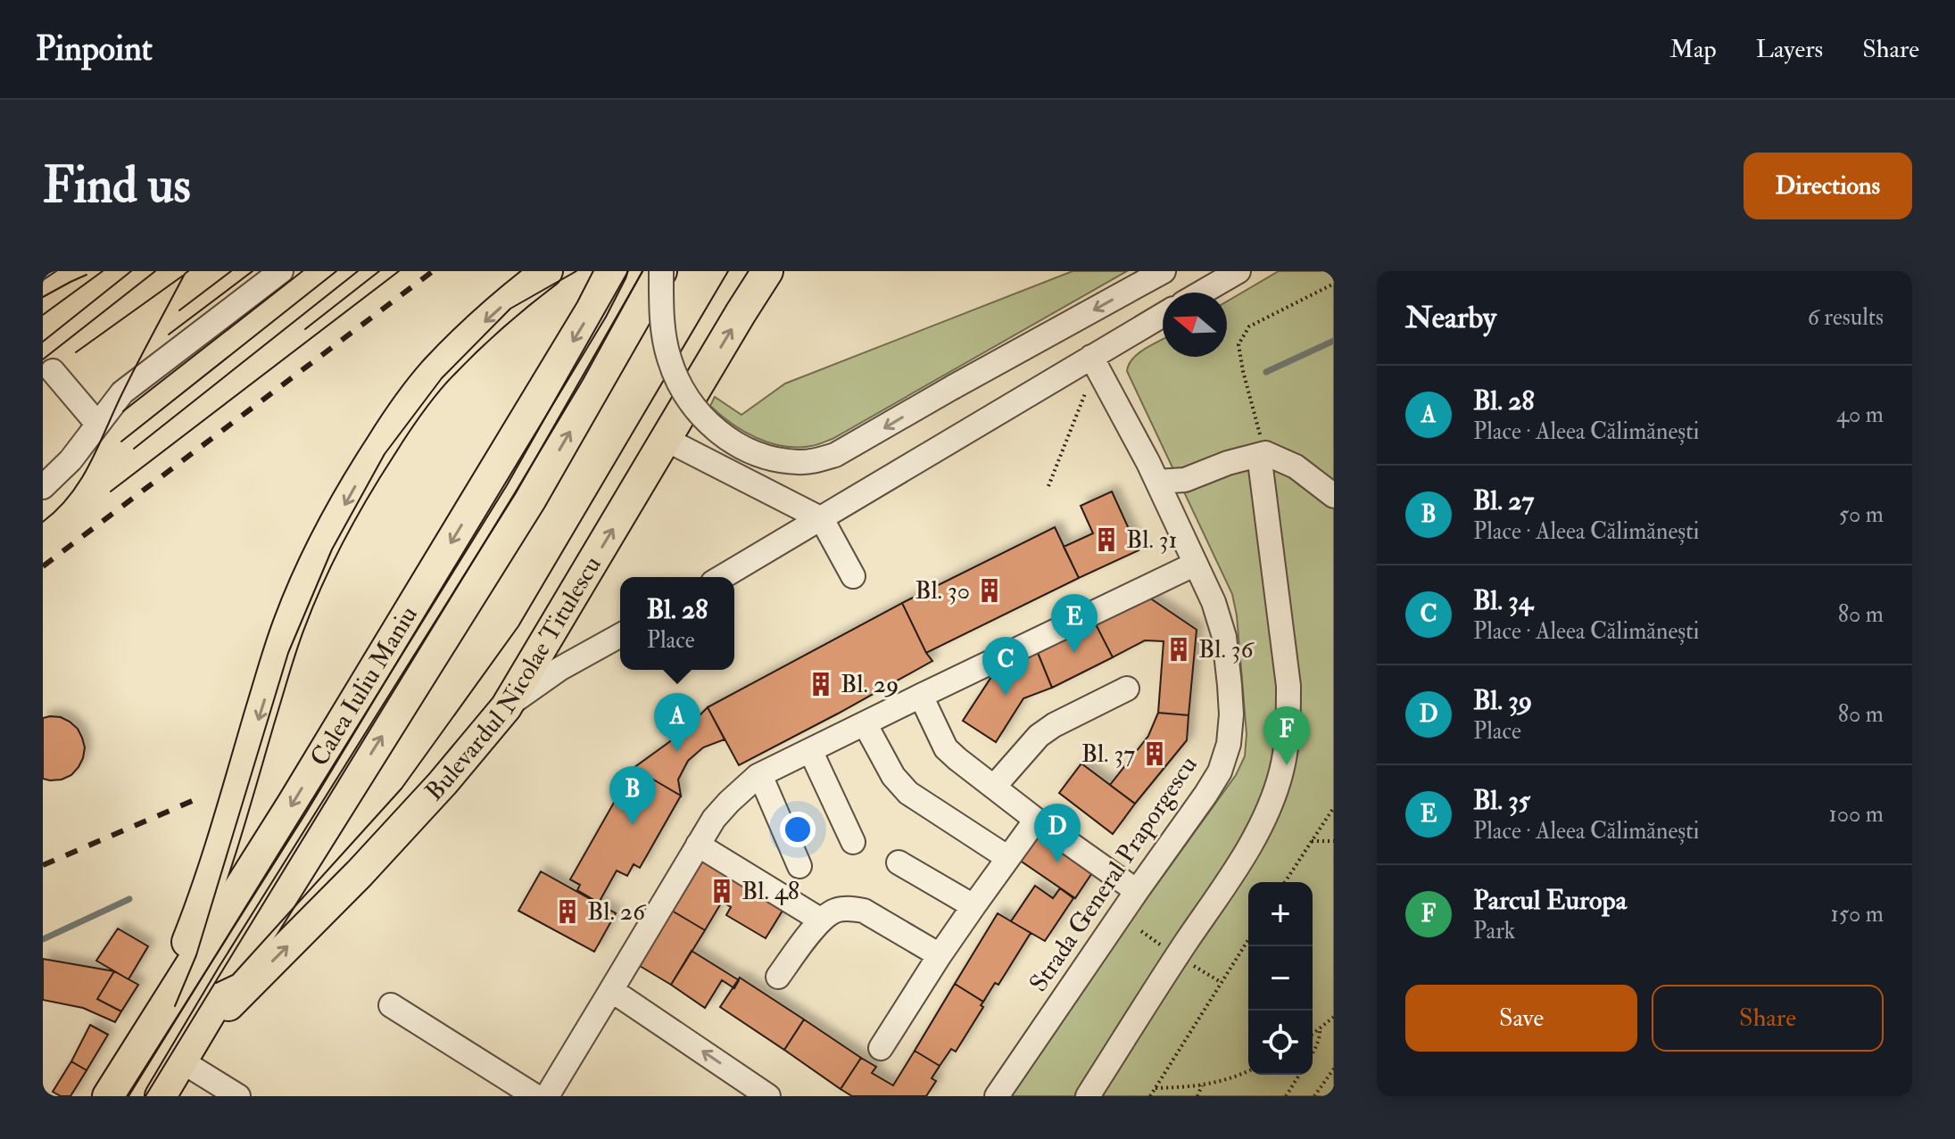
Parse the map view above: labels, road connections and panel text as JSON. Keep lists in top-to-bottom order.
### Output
{
  "streets": {
    "main road": ["Bulevardul Nicolae Titulescu", "Calea Iuliu Maniu"],
    "street": ["Strada General Praporgescu"]
  },
  "crossings": [
    ["Bulevardul Nicolae Titulescu", "Calea Iuliu Maniu"]
  ],
  "places": {
    "building": [
      "Bl. 31",
      "Bl. 30",
      "Bl. 36",
      "Bl. 29",
      "Bl. 37",
      "Bl. 48",
      "Bl. 26"
    ]
  },
  "north": "left",
  "page": {
    "header": "Pinpoint",
    "nav": ["Map", "Layers", "Share"],
    "buttons": [
      "Directions",
      ["Save", "Share"]
    ],
    "title": "Find us",
    "heading": ["Nearby", "6 results"],
    "list": [
      {
        "mark": "A",
        "name": "Bl. 28",
        "note": "Place · Aleea Călimănești",
        "value": "40 m"
      },
      {
        "mark": "B",
        "name": "Bl. 27",
        "note": "Place · Aleea Călimănești",
        "value": "50 m"
      },
      {
        "mark": "C",
        "name": "Bl. 34",
        "note": "Place · Aleea Călimănești",
        "value": "80 m"
      },
      {
        "mark": "D",
        "name": "Bl. 39",
        "note": "Place",
        "value": "80 m"
      },
      {
        "mark": "E",
        "name": "Bl. 35",
        "note": "Place · Aleea Călimănești",
        "value": "100 m"
      },
      {
        "mark": "F",
        "name": "Parcul Europa",
        "note": "Park",
        "value": "150 m"
      }
    ],
    "popup": ["Bl. 28", "Place"],
    "pins": [
      "E",
      "C",
      "A",
      "F",
      "B",
      "D"
    ],
    "map_buttons": ["+", "−"]
  }
}
